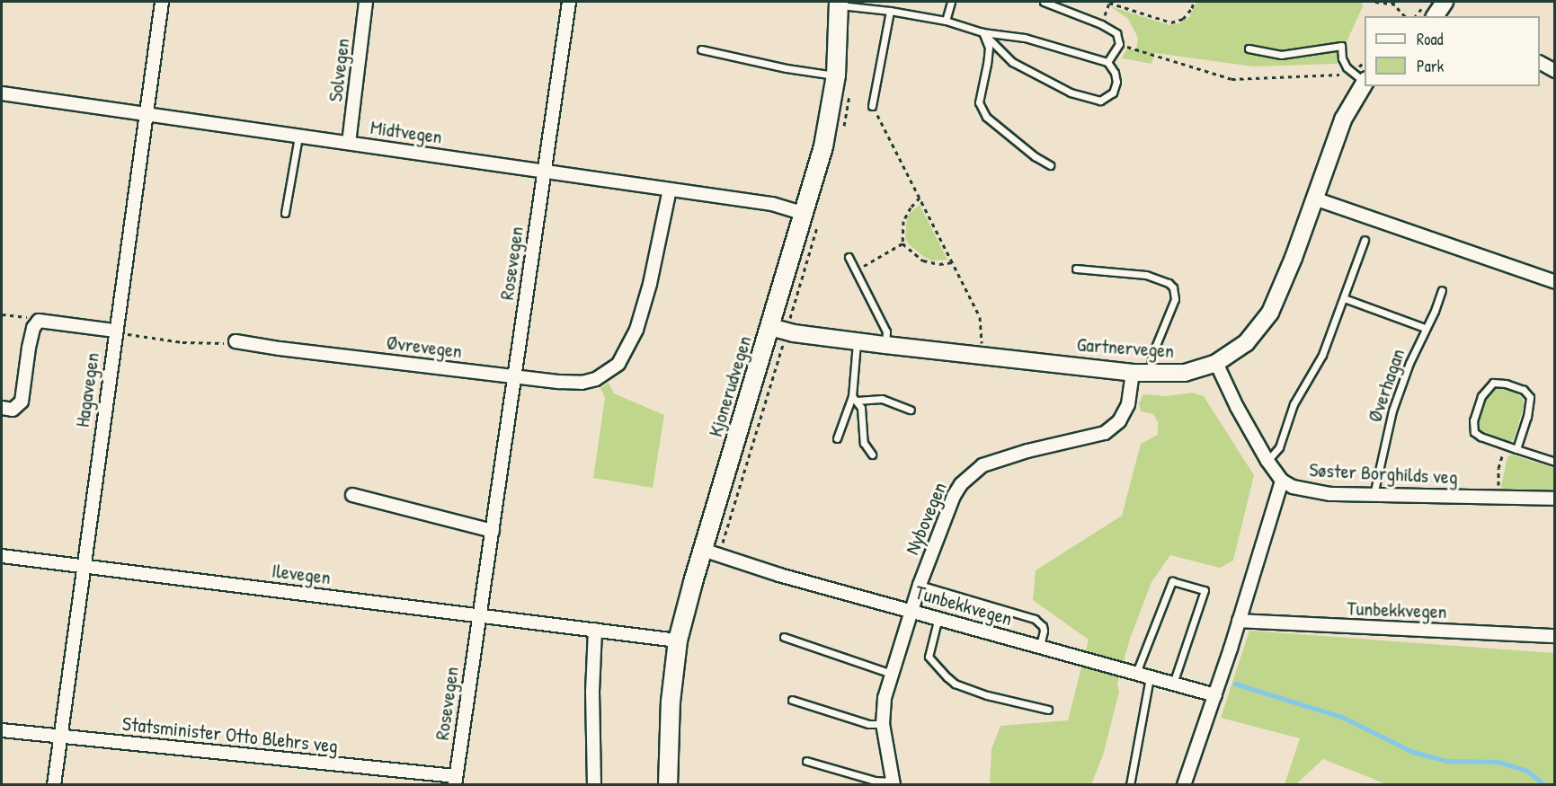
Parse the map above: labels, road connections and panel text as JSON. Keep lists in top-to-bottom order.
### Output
{
  "streets": {
    "main road": ["Kjonerudvegen"],
    "street": [
      "Solvegen",
      "Midtvegen",
      "Rosevegen",
      "Øvrevegen",
      "Gartnervegen",
      "Hagavegen",
      "Søster Borghilds veg",
      "Nybovegen",
      "Ilevegen",
      "Tunbekkvegen",
      "Statsminister Otto Blehrs veg"
    ],
    "lane": ["Øverhagan"]
  },
  "crossings": [
    ["Solvegen", "Midtvegen"],
    ["Midtvegen", "Rosevegen"],
    ["Midtvegen", "Øvrevegen"],
    ["Midtvegen", "Kjonerudvegen"],
    ["Midtvegen", "Hagavegen"],
    ["Rosevegen", "Øvrevegen"],
    ["Rosevegen", "Ilevegen"],
    ["Rosevegen", "Statsminister Otto Blehrs veg"],
    ["Gartnervegen", "Kjonerudvegen"],
    ["Gartnervegen", "Søster Borghilds veg"],
    ["Gartnervegen", "Nybovegen"],
    ["Øverhagan", "Søster Borghilds veg"],
    ["Kjonerudvegen", "Ilevegen"],
    ["Kjonerudvegen", "Tunbekkvegen"],
    ["Hagavegen", "Ilevegen"],
    ["Hagavegen", "Statsminister Otto Blehrs veg"],
    ["Nybovegen", "Tunbekkvegen"]
  ],
  "legend": ["Road", "Park"]
}
